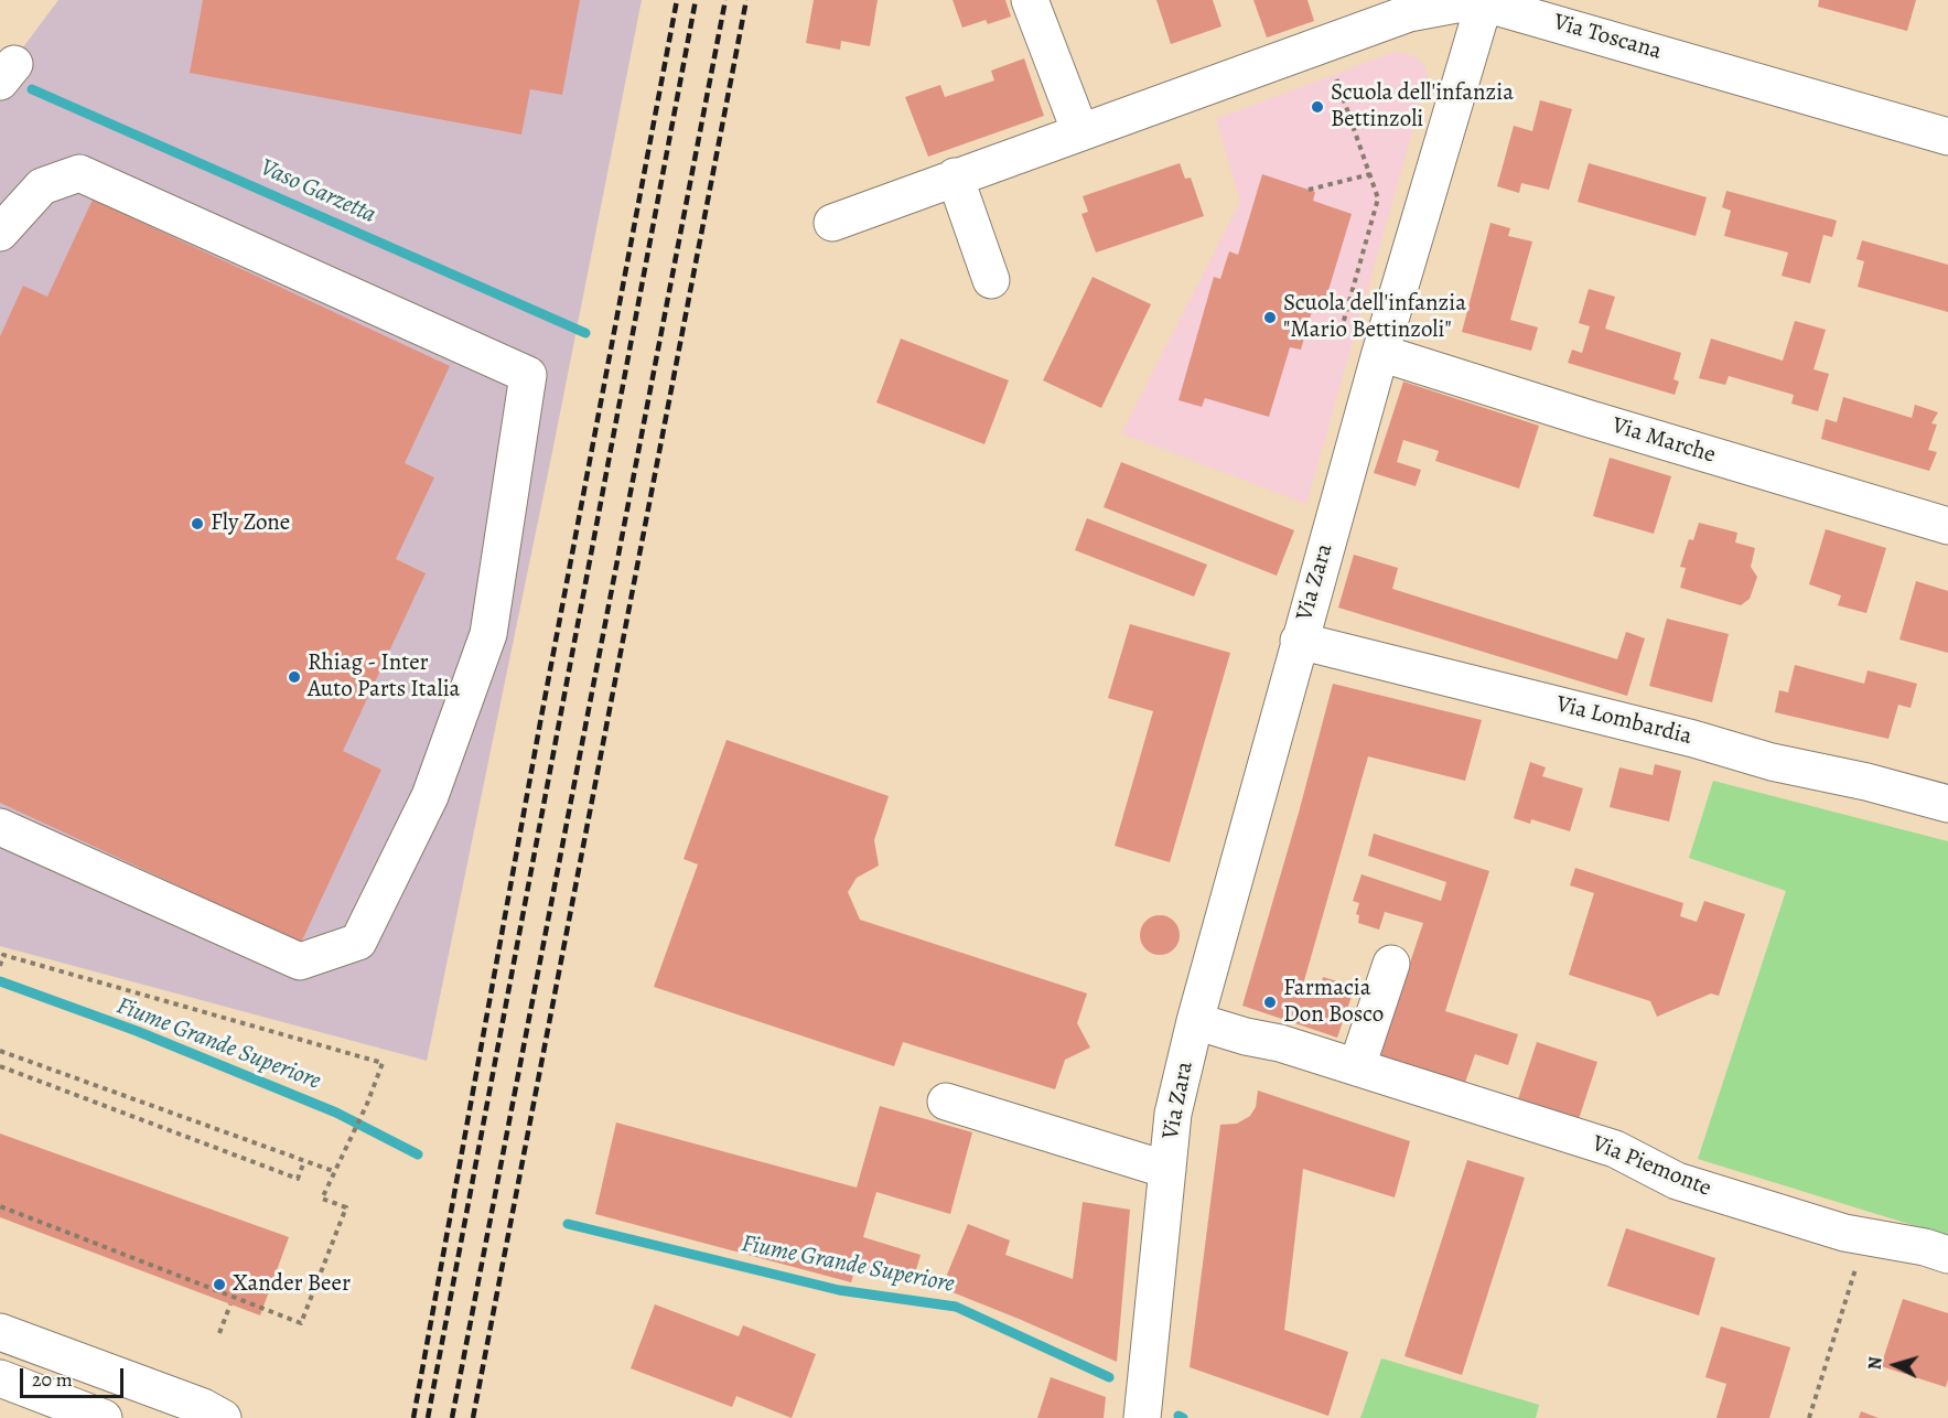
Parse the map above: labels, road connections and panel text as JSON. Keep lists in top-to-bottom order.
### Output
{
  "streets": {
    "street": [
      "Via Toscana",
      "Via Marche",
      "Via Zara",
      "Via Lombardia",
      "Via Piemonte"
    ]
  },
  "crossings": [
    ["Via Toscana", "Via Zara"],
    ["Via Marche", "Via Zara"],
    ["Via Zara", "Via Lombardia"],
    ["Via Zara", "Via Piemonte"]
  ],
  "water": ["Vaso Garzetta", "Fiume Grande Superiore"],
  "places": [
    "Scuola dell'infanzia Bettinzoli",
    "Scuola dell'infanzia \"Mario Bettinzoli\"",
    "Fly Zone",
    "Rhiag - Inter Auto Parts Italia",
    "Farmacia Don Bosco",
    "Xander Beer"
  ],
  "scale_bar": "20 m",
  "north": "left"
}
